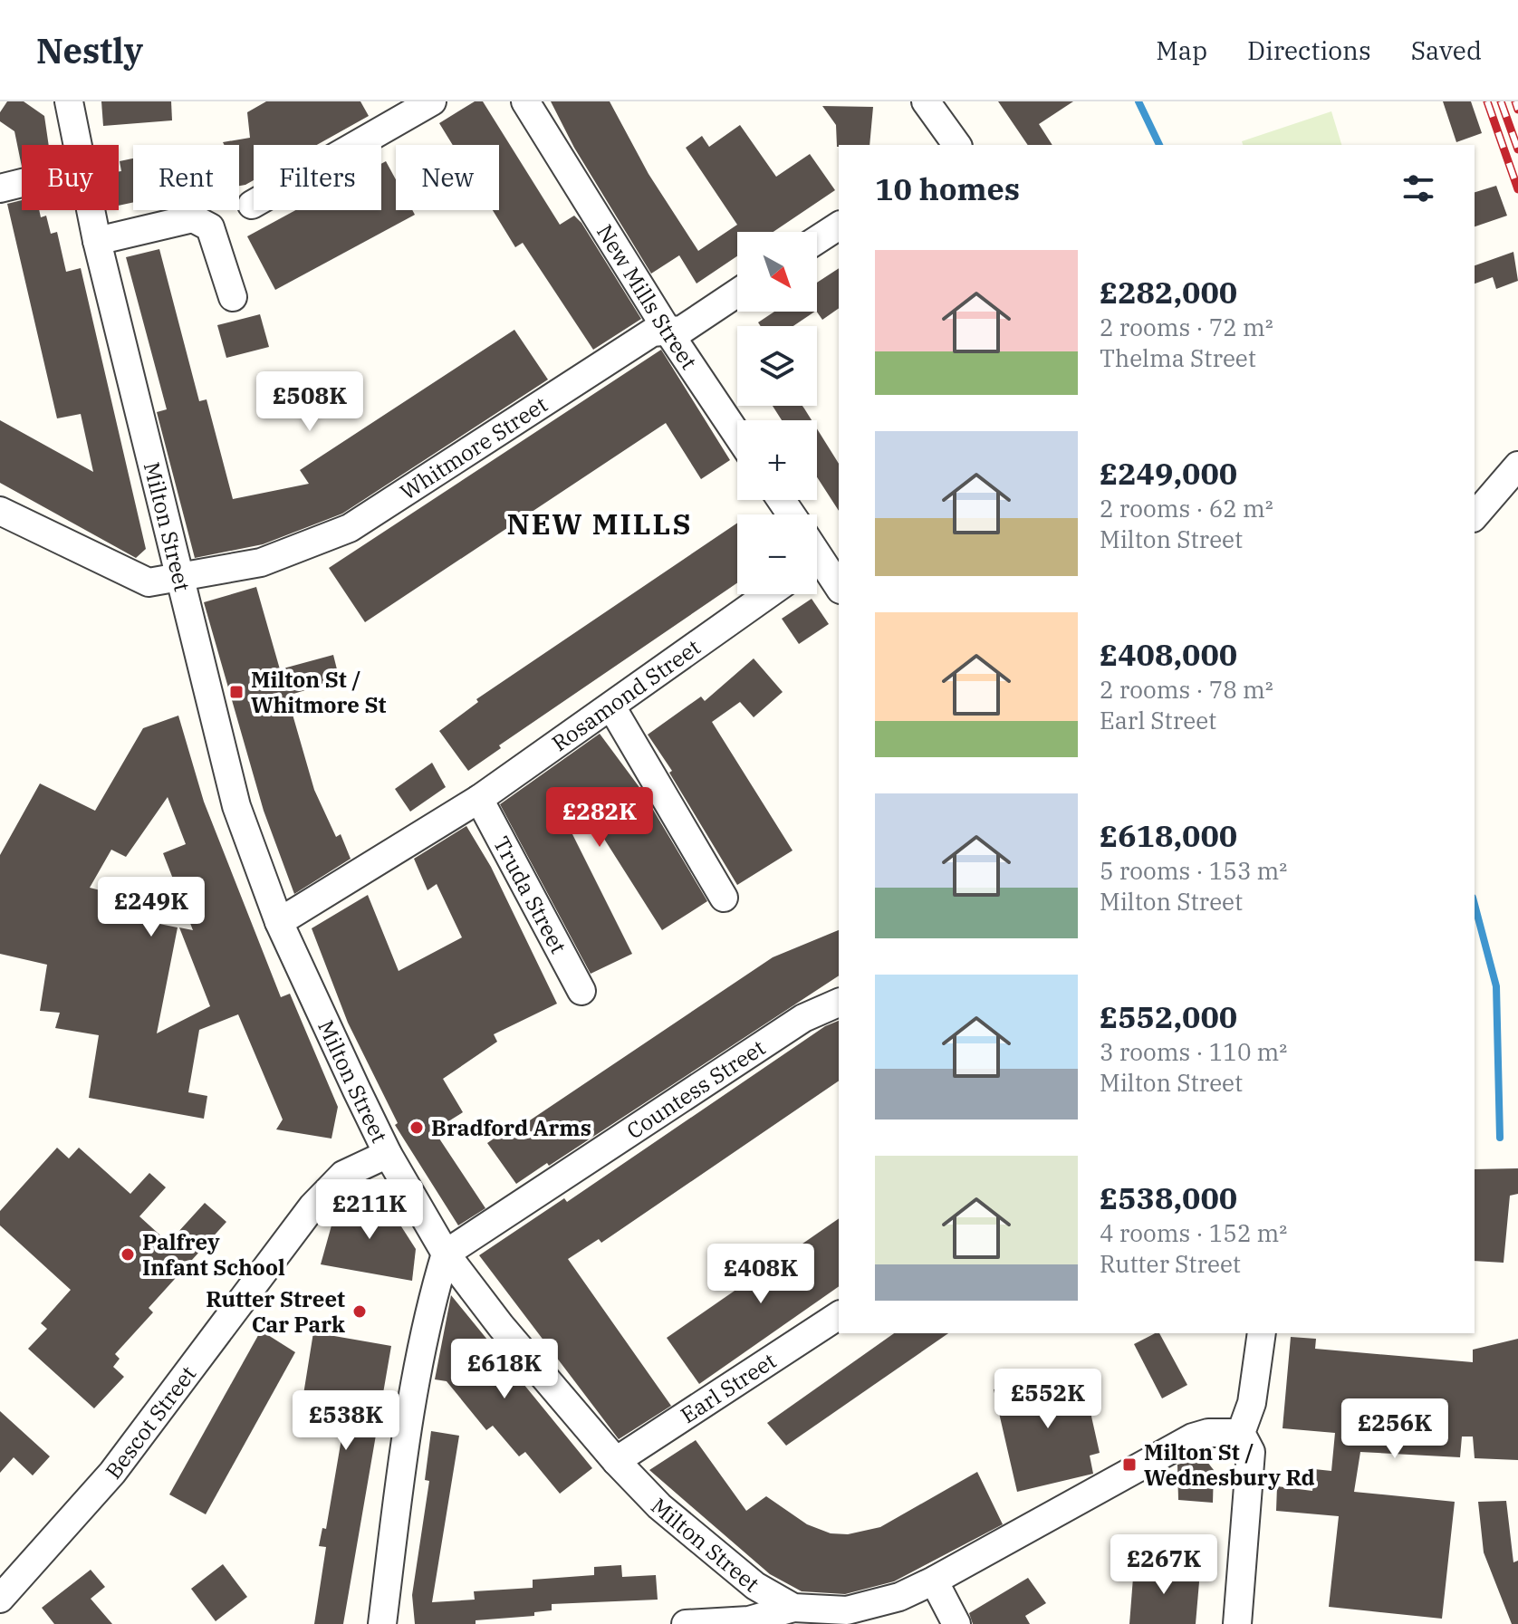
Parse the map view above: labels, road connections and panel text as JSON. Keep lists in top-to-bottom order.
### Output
{
  "streets": {
    "street": [
      "New Mills Street",
      "Whitmore Street",
      "Milton Street",
      "Rosamond Street",
      "Truda Street",
      "Countess Street",
      "Earl Street",
      "Bescot Street"
    ]
  },
  "crossings": [
    ["New Mills Street", "Whitmore Street"],
    ["Whitmore Street", "Milton Street"],
    ["Milton Street", "Rosamond Street"],
    ["Milton Street", "Countess Street"],
    ["Milton Street", "Earl Street"],
    ["Milton Street", "Bescot Street"],
    ["Rosamond Street", "Truda Street"]
  ],
  "districts": ["NEW MILLS"],
  "places": {
    "transit": ["Milton St / Whitmore St", "Milton St / Wednesbury Rd"],
    "other": ["Bradford Arms", "Palfrey Infant School", "Rutter Street Car Park"]
  },
  "north": "bottom right",
  "page": {
    "header": "Nestly",
    "nav": ["Map", "Directions", "Saved"],
    "chip": [
      "Buy",
      "Rent",
      "Filters",
      "New"
    ],
    "heading": "10 homes",
    "map_buttons": ["+", "−"],
    "list": [
      {
        "name": "£282,000",
        "note": "2 rooms · 72 m² · Thelma Street"
      },
      {
        "name": "£249,000",
        "note": "2 rooms · 62 m² · Milton Street"
      },
      {
        "name": "£408,000",
        "note": "2 rooms · 78 m² · Earl Street"
      },
      {
        "name": "£618,000",
        "note": "5 rooms · 153 m² · Milton Street"
      },
      {
        "name": "£552,000",
        "note": "3 rooms · 110 m² · Milton Street"
      },
      {
        "name": "£538,000",
        "note": "4 rooms · 152 m² · Rutter Street"
      }
    ],
    "price": [
      "£508K",
      "£282K",
      "£249K",
      "£211K",
      "£408K",
      "£618K",
      "£552K",
      "£538K",
      "£256K",
      "£267K"
    ]
  }
}
